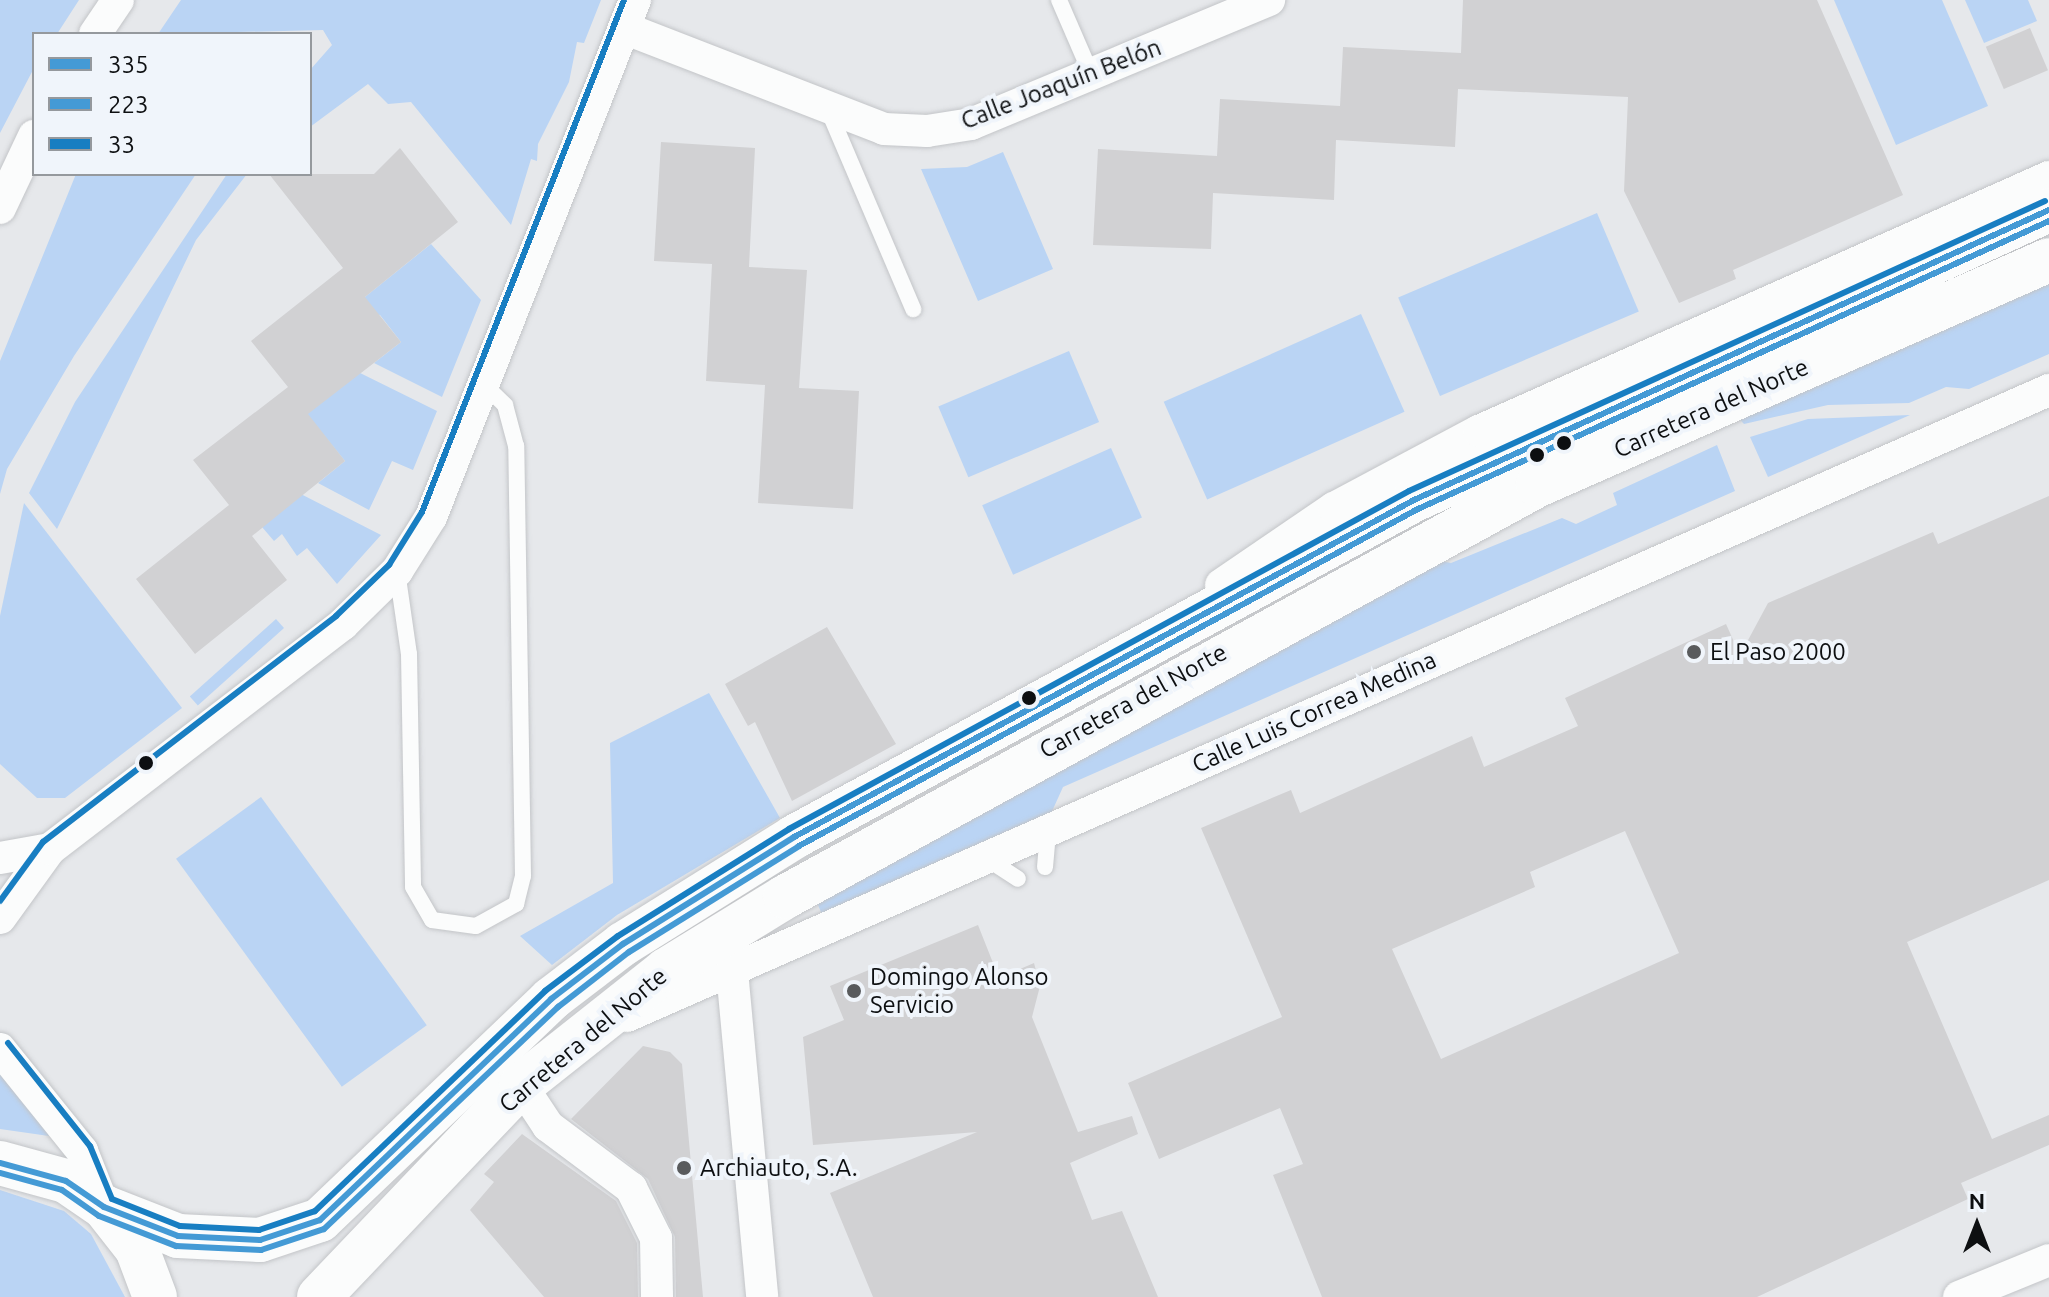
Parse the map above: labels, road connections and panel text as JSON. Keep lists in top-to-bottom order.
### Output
{
  "streets": {
    "street": ["Calle Joaquín Belón", "Carretera del Norte", "Calle Luis Correa Medina"]
  },
  "crossings": [
    ["Carretera del Norte", "Calle Luis Correa Medina"]
  ],
  "places": ["El Paso 2000", "Domingo Alonso Servicio", "Archiauto, S.A."],
  "lines": ["transit line 33", "transit line 335", "transit line 223"],
  "legend": ["335", "223", "33"],
  "north": "top"
}
